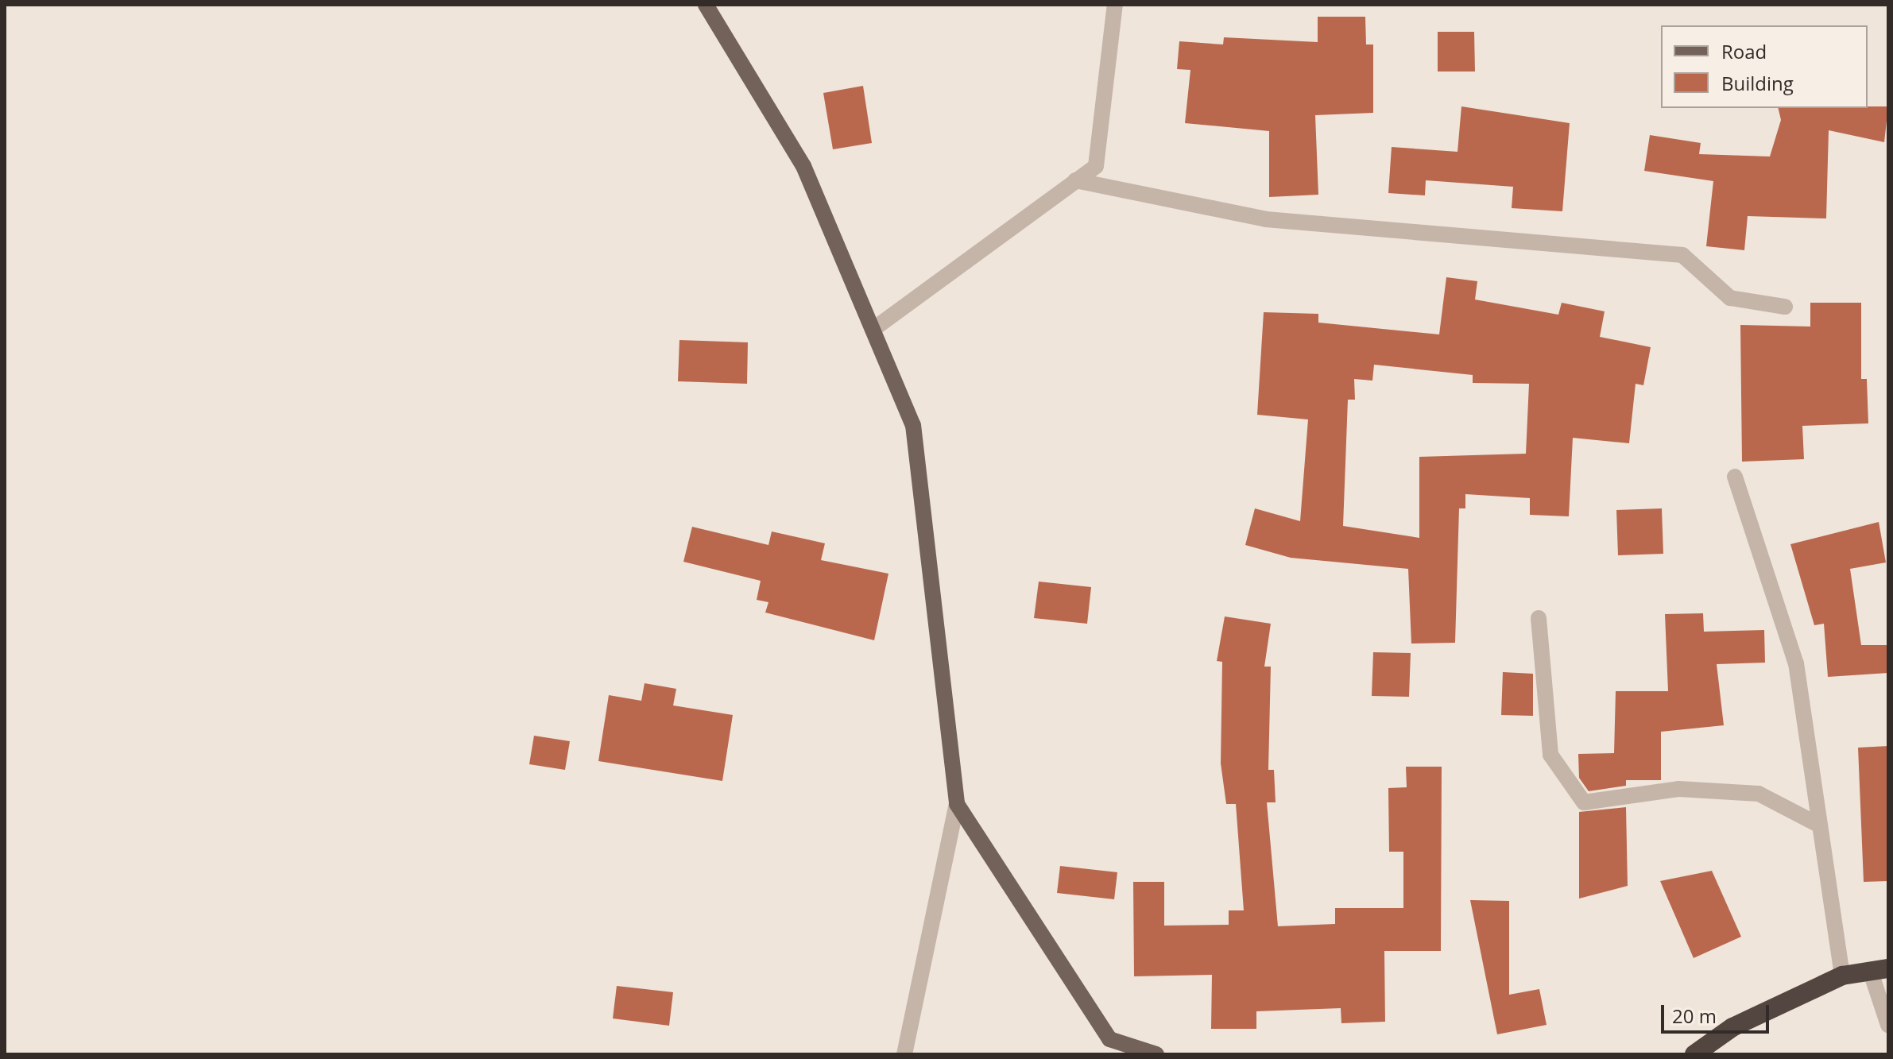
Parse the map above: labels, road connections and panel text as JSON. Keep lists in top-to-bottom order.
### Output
{
  "legend": ["Road", "Building"],
  "scale_bar": "20 m"
}
